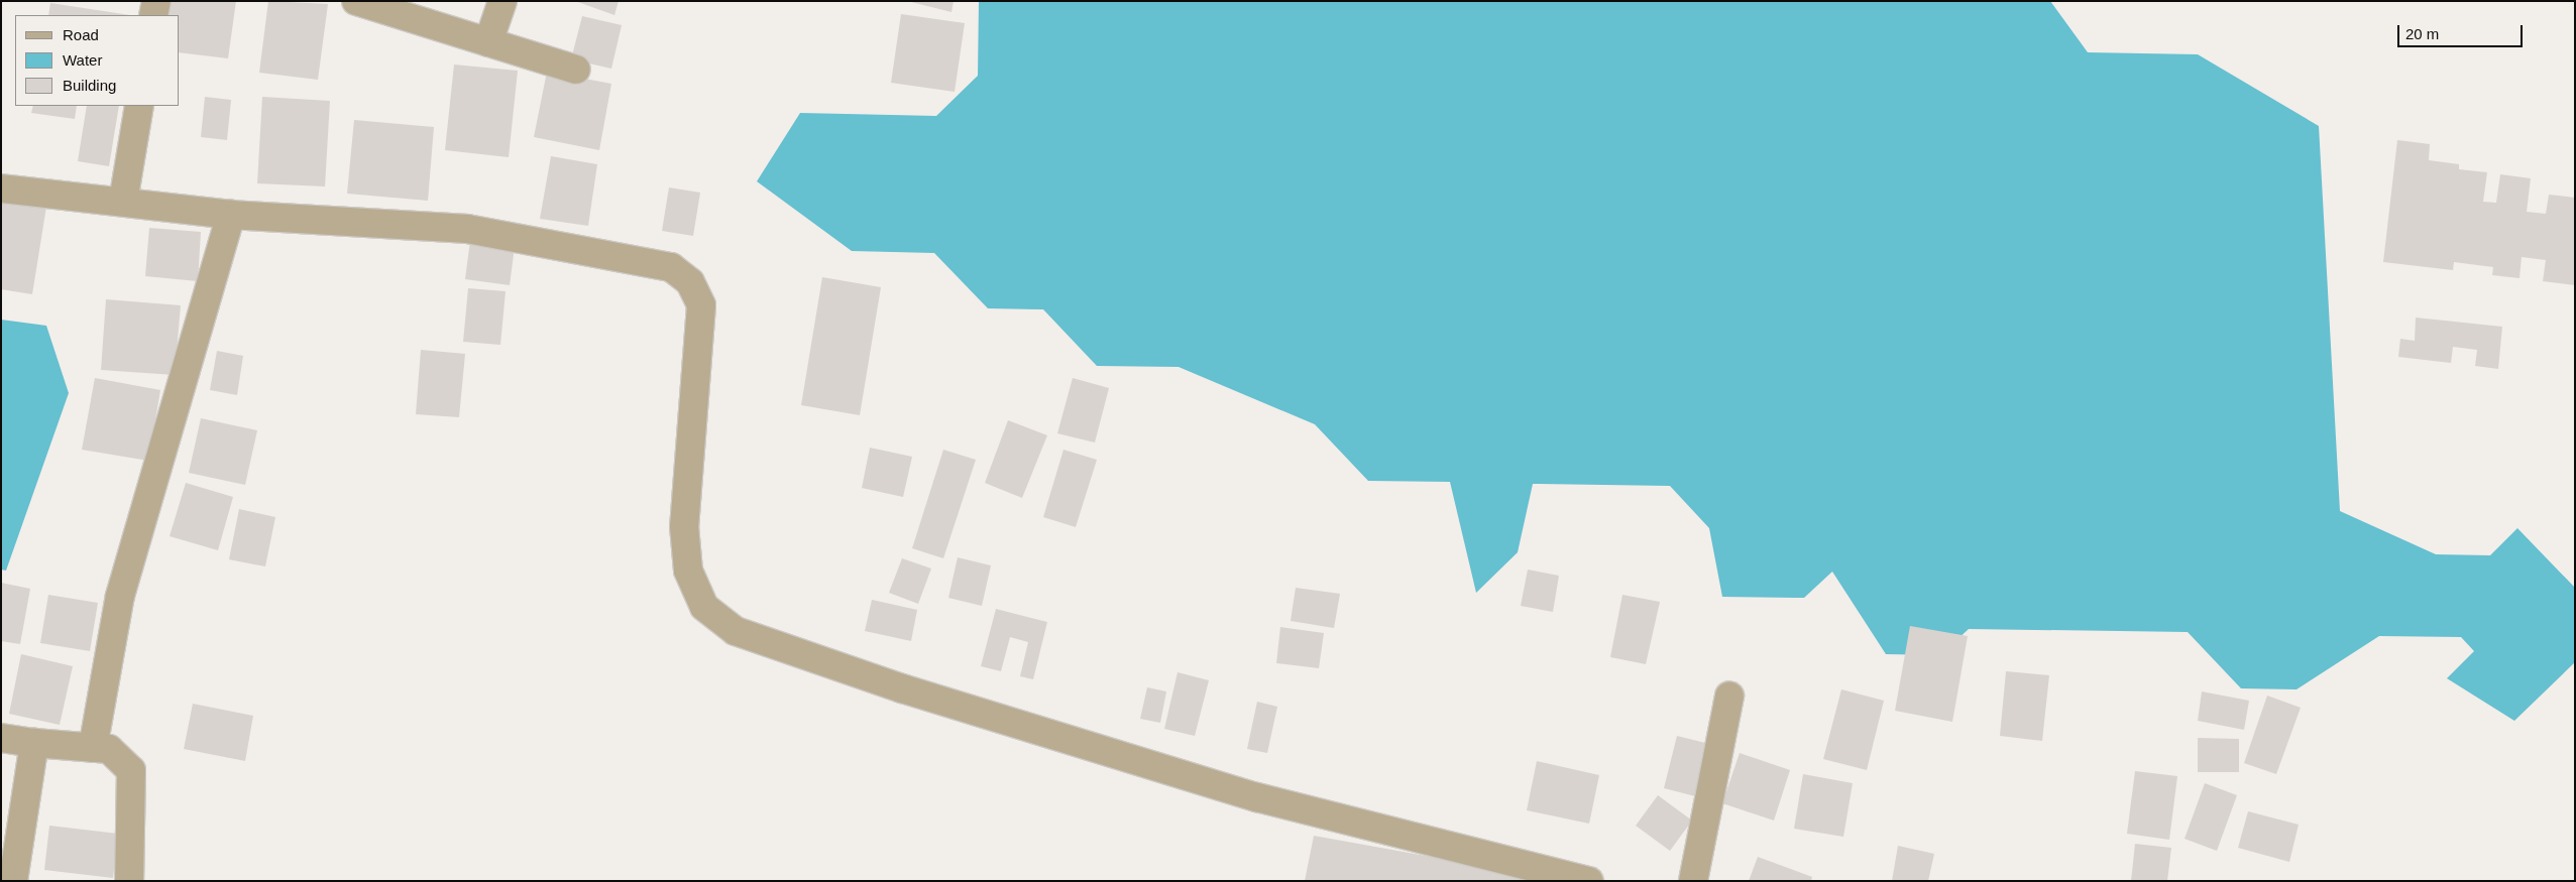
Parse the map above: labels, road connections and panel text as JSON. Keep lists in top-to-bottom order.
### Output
{
  "legend": ["Road", "Water", "Building"],
  "scale_bar": "20 m"
}
